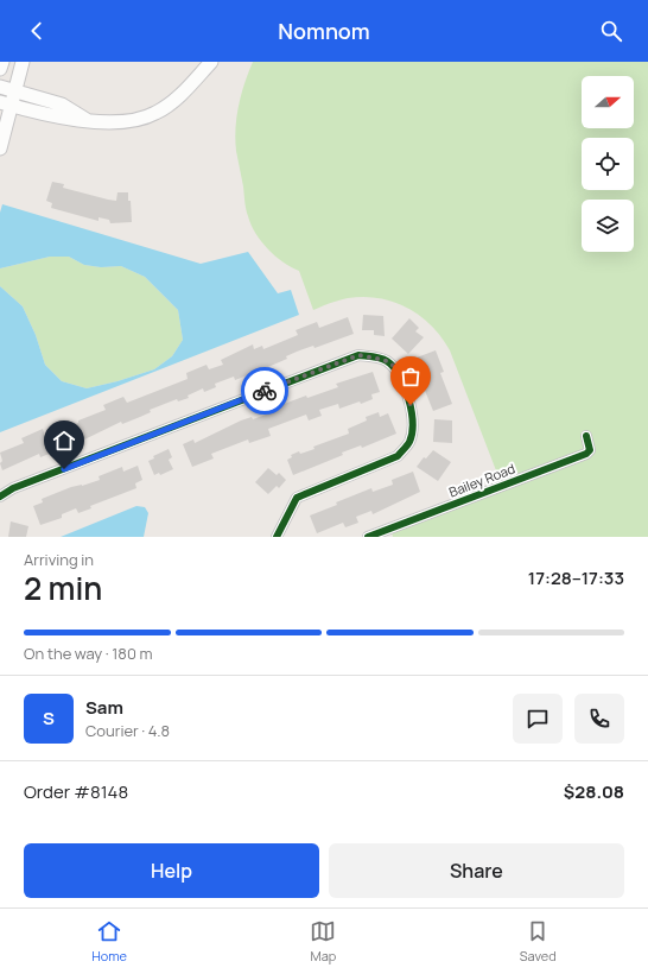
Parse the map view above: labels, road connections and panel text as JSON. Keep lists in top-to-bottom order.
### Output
{
  "streets": {
    "street": ["Bailey Road"]
  },
  "north": "right",
  "page": {
    "header": "Nomnom",
    "heading": ["2 min", "Arriving in", "17:28–17:33"],
    "panel": [
      "Sam",
      "Courier · 4.8",
      "Order #8148",
      "$28.08"
    ],
    "bar": "On the way · 180 m",
    "round": "S",
    "buttons": ["Help", "Share"],
    "tabs": ["Home", "Map", "Saved"]
  }
}
